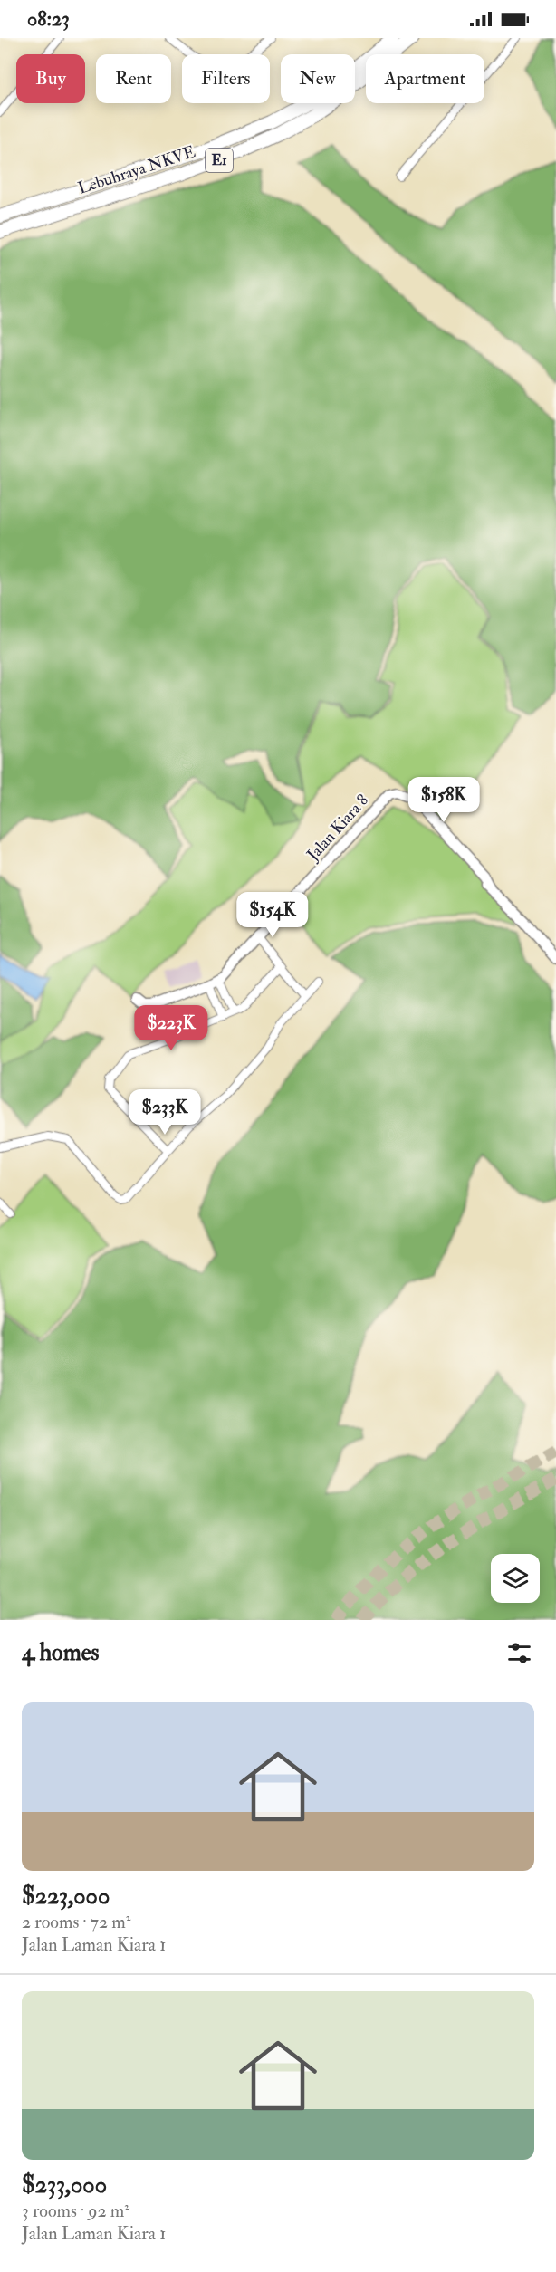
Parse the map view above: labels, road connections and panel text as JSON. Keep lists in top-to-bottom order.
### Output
{
  "streets": {
    "highway": ["E1", "Lebuhraya NKVE"],
    "street": ["Jalan Kiara 8"]
  },
  "page": {
    "status": "08:23",
    "chip": [
      "Buy",
      "Rent",
      "Filters",
      "New",
      "Apartment"
    ],
    "price": [
      "$158K",
      "$154K",
      "$223K",
      "$233K"
    ],
    "heading": "4 homes",
    "list": [
      {
        "name": "$223,000",
        "note": "2 rooms · 72 m² · Jalan Laman Kiara 1"
      },
      {
        "name": "$233,000",
        "note": "3 rooms · 92 m² · Jalan Laman Kiara 1"
      }
    ]
  }
}
